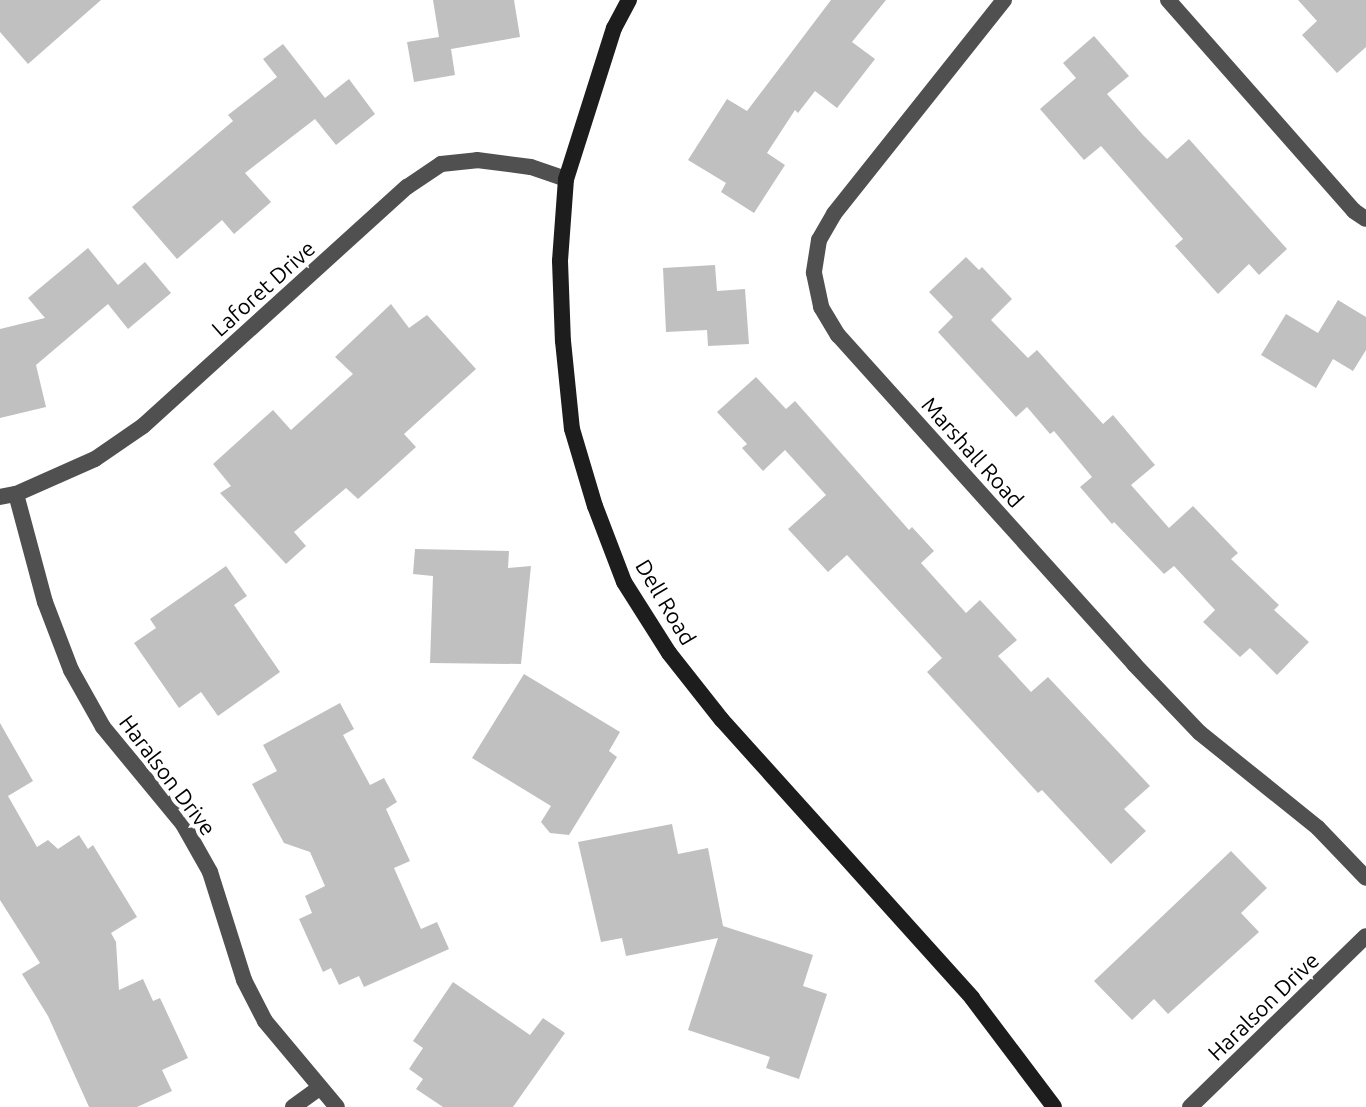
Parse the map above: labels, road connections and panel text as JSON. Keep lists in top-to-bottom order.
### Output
{
  "streets": {
    "street": [
      "Laforet Drive",
      "Marshall Road",
      "Dell Road",
      "Haralson Drive"
    ]
  },
  "crossings": [
    ["Laforet Drive", "Dell Road"],
    ["Laforet Drive", "Haralson Drive"]
  ]
}
